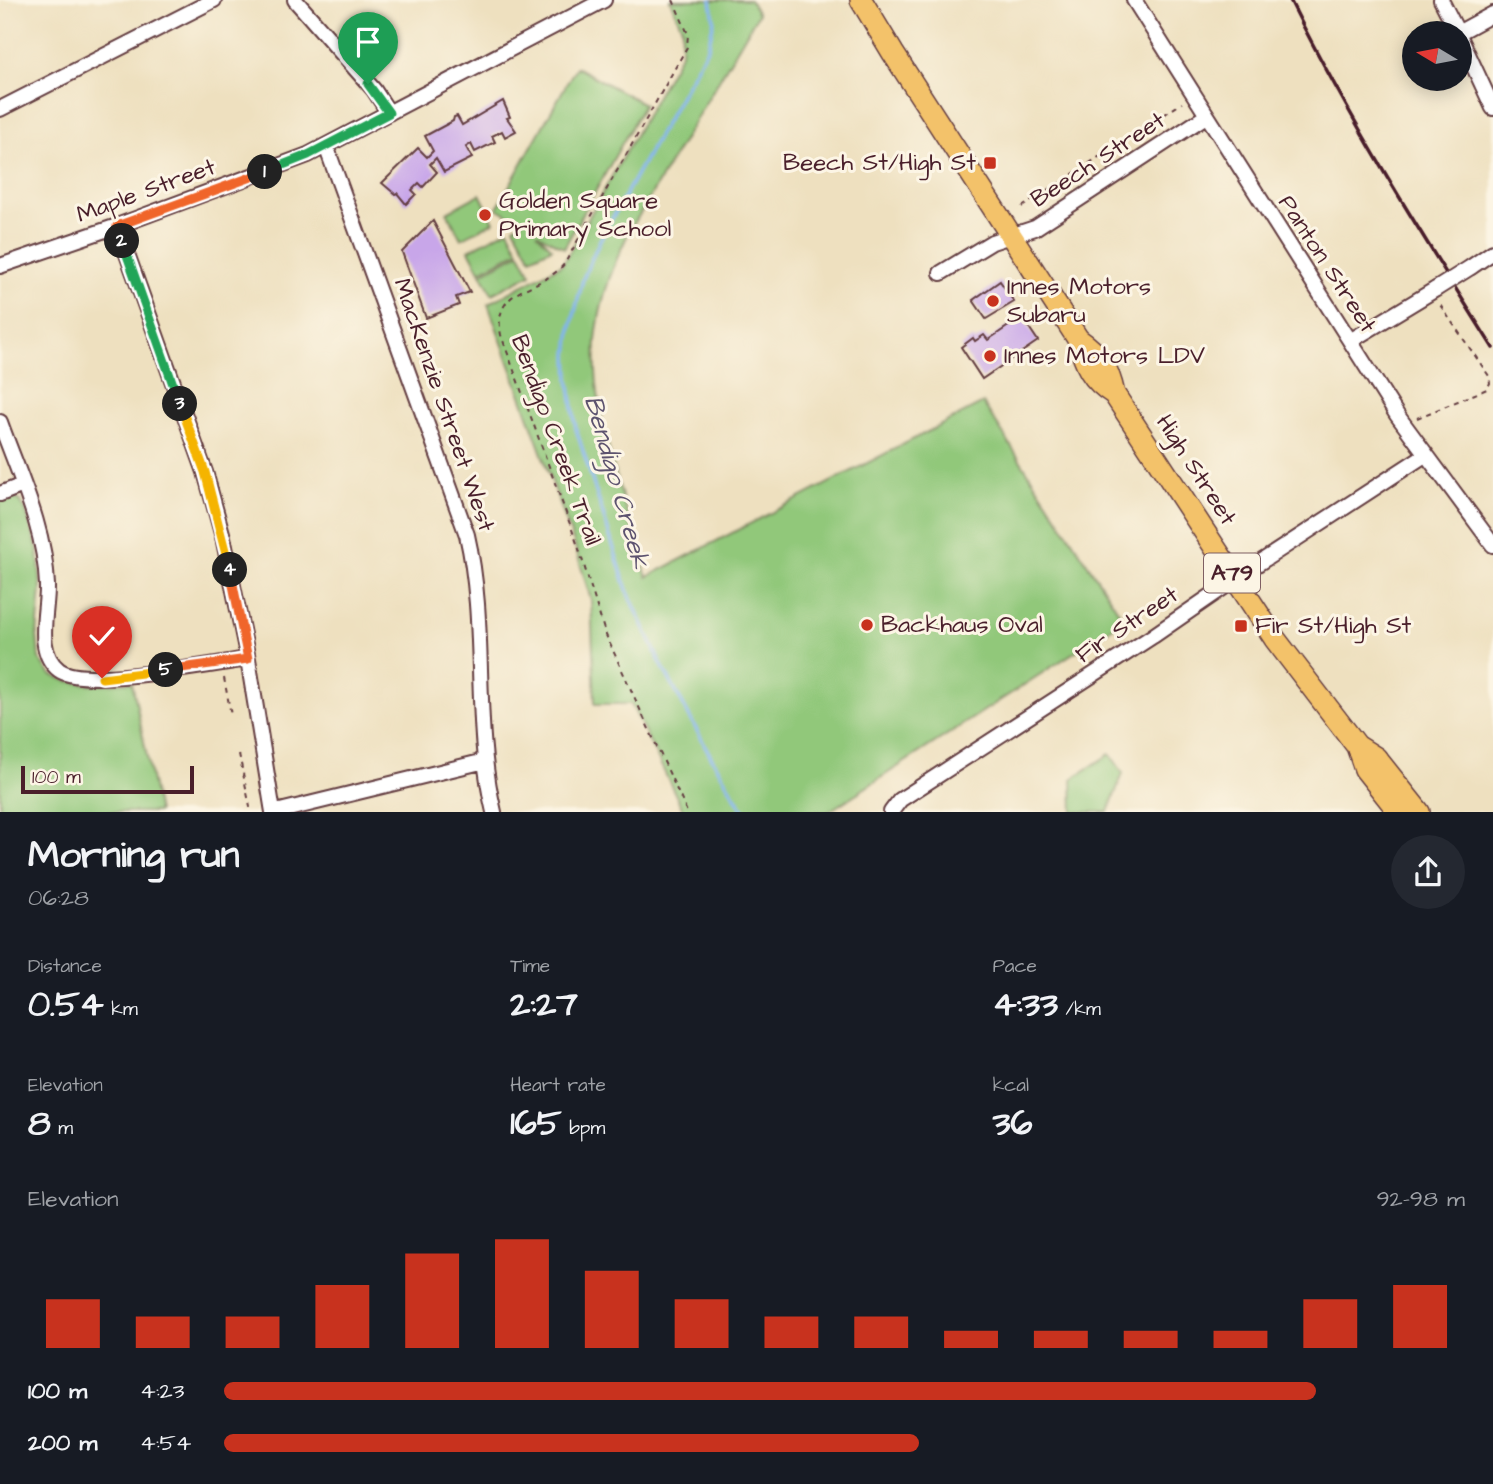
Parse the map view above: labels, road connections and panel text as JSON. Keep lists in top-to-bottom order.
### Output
{
  "streets": {
    "highway": ["High Street", "A79"],
    "street": [
      "Beech Street",
      "Maple Street",
      "Panton Street",
      "MacKenzie Street West",
      "Fir Street"
    ],
    "path": ["Bendigo Creek Trail"]
  },
  "crossings": [
    ["Beech Street", "Panton Street"],
    ["Beech Street", "High Street"],
    ["Maple Street", "MacKenzie Street West"],
    ["Panton Street", "Fir Street"],
    ["High Street", "Fir Street"]
  ],
  "water": ["Bendigo Creek"],
  "places": {
    "transit": ["Beech St/High St", "Fir St/High St"],
    "other": [
      "Golden Square Primary School",
      "Innes Motors Subaru",
      "Innes Motors LDV",
      "Backhaus Oval"
    ]
  },
  "scale_bar": "100 m",
  "north": "left",
  "page": {
    "pins": [
      "1",
      "2",
      "3",
      "4",
      "5"
    ],
    "scale": "100 m",
    "heading": ["Morning run", "06:28"],
    "stats": [
      ["Distance", "0.54 km"],
      ["Time", "2:27"],
      ["Pace", "4:33 /km"],
      ["Elevation", "8 m"],
      ["Heart rate", "165 bpm"],
      ["kcal", "36"]
    ],
    "chart": ["Elevation", "92–98 m"],
    "list": [
      {
        "name": "100 m",
        "note": "4:23"
      },
      {
        "name": "200 m",
        "note": "4:54"
      }
    ]
  }
}
